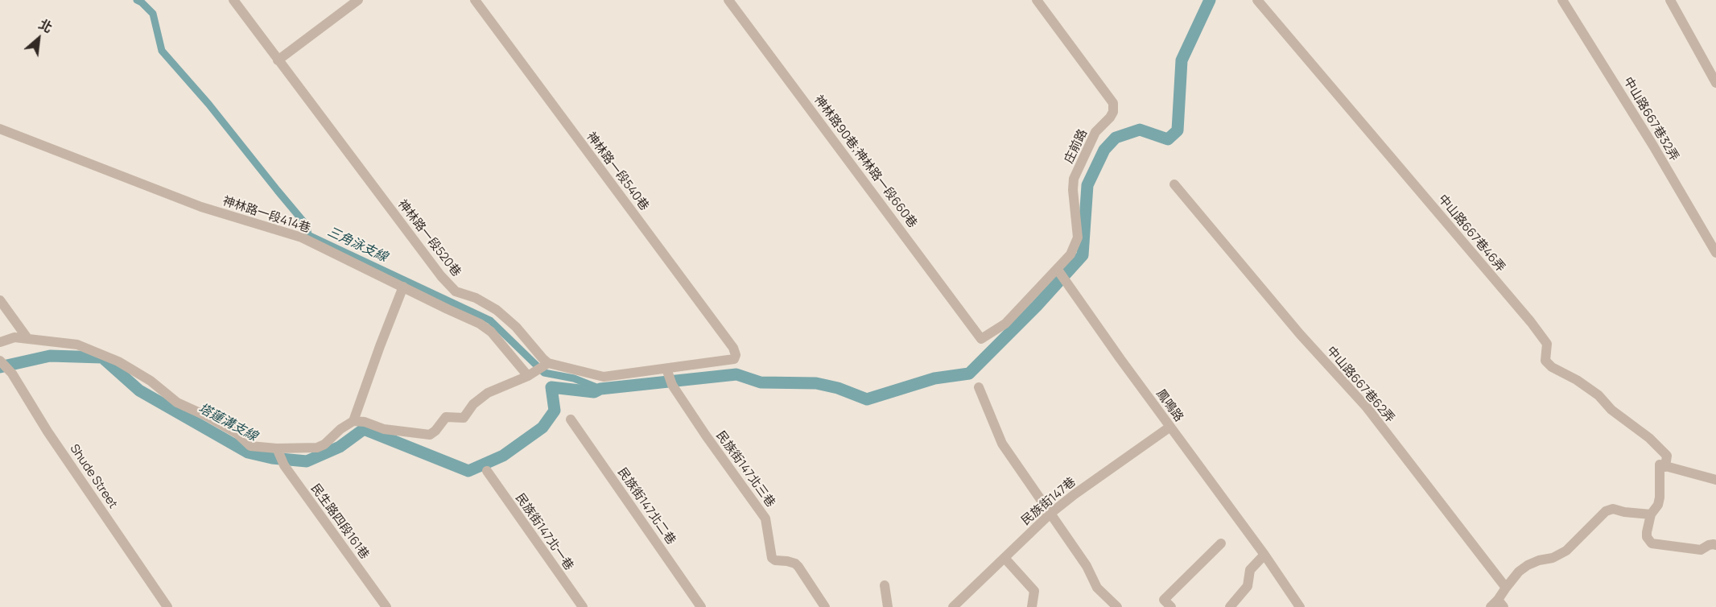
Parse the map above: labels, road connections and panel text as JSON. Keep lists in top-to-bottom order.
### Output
{
  "streets": {
    "street": [
      "中山路667巷32弄",
      "庄前路",
      "神林路90巷;神林路一段660巷",
      "神林路一段540巷",
      "神林路一段414巷",
      "中山路667巷46弄",
      "神林路一段520巷",
      "中山路667巷62弄",
      "鳳鳴路",
      "民族街147北三巷",
      "Shude Street",
      "民族街147巷",
      "民族街147北二巷",
      "民生路四段161巷",
      "民族街147北一巷"
    ]
  },
  "crossings": [
    ["庄前路", "神林路90巷;神林路一段660巷"],
    ["庄前路", "鳳鳴路"],
    ["神林路一段540巷", "民族街147北三巷"],
    ["鳳鳴路", "民族街147巷"]
  ],
  "water": ["三角泳支線", "塔蓮溝支線"],
  "north": "top right"
}
